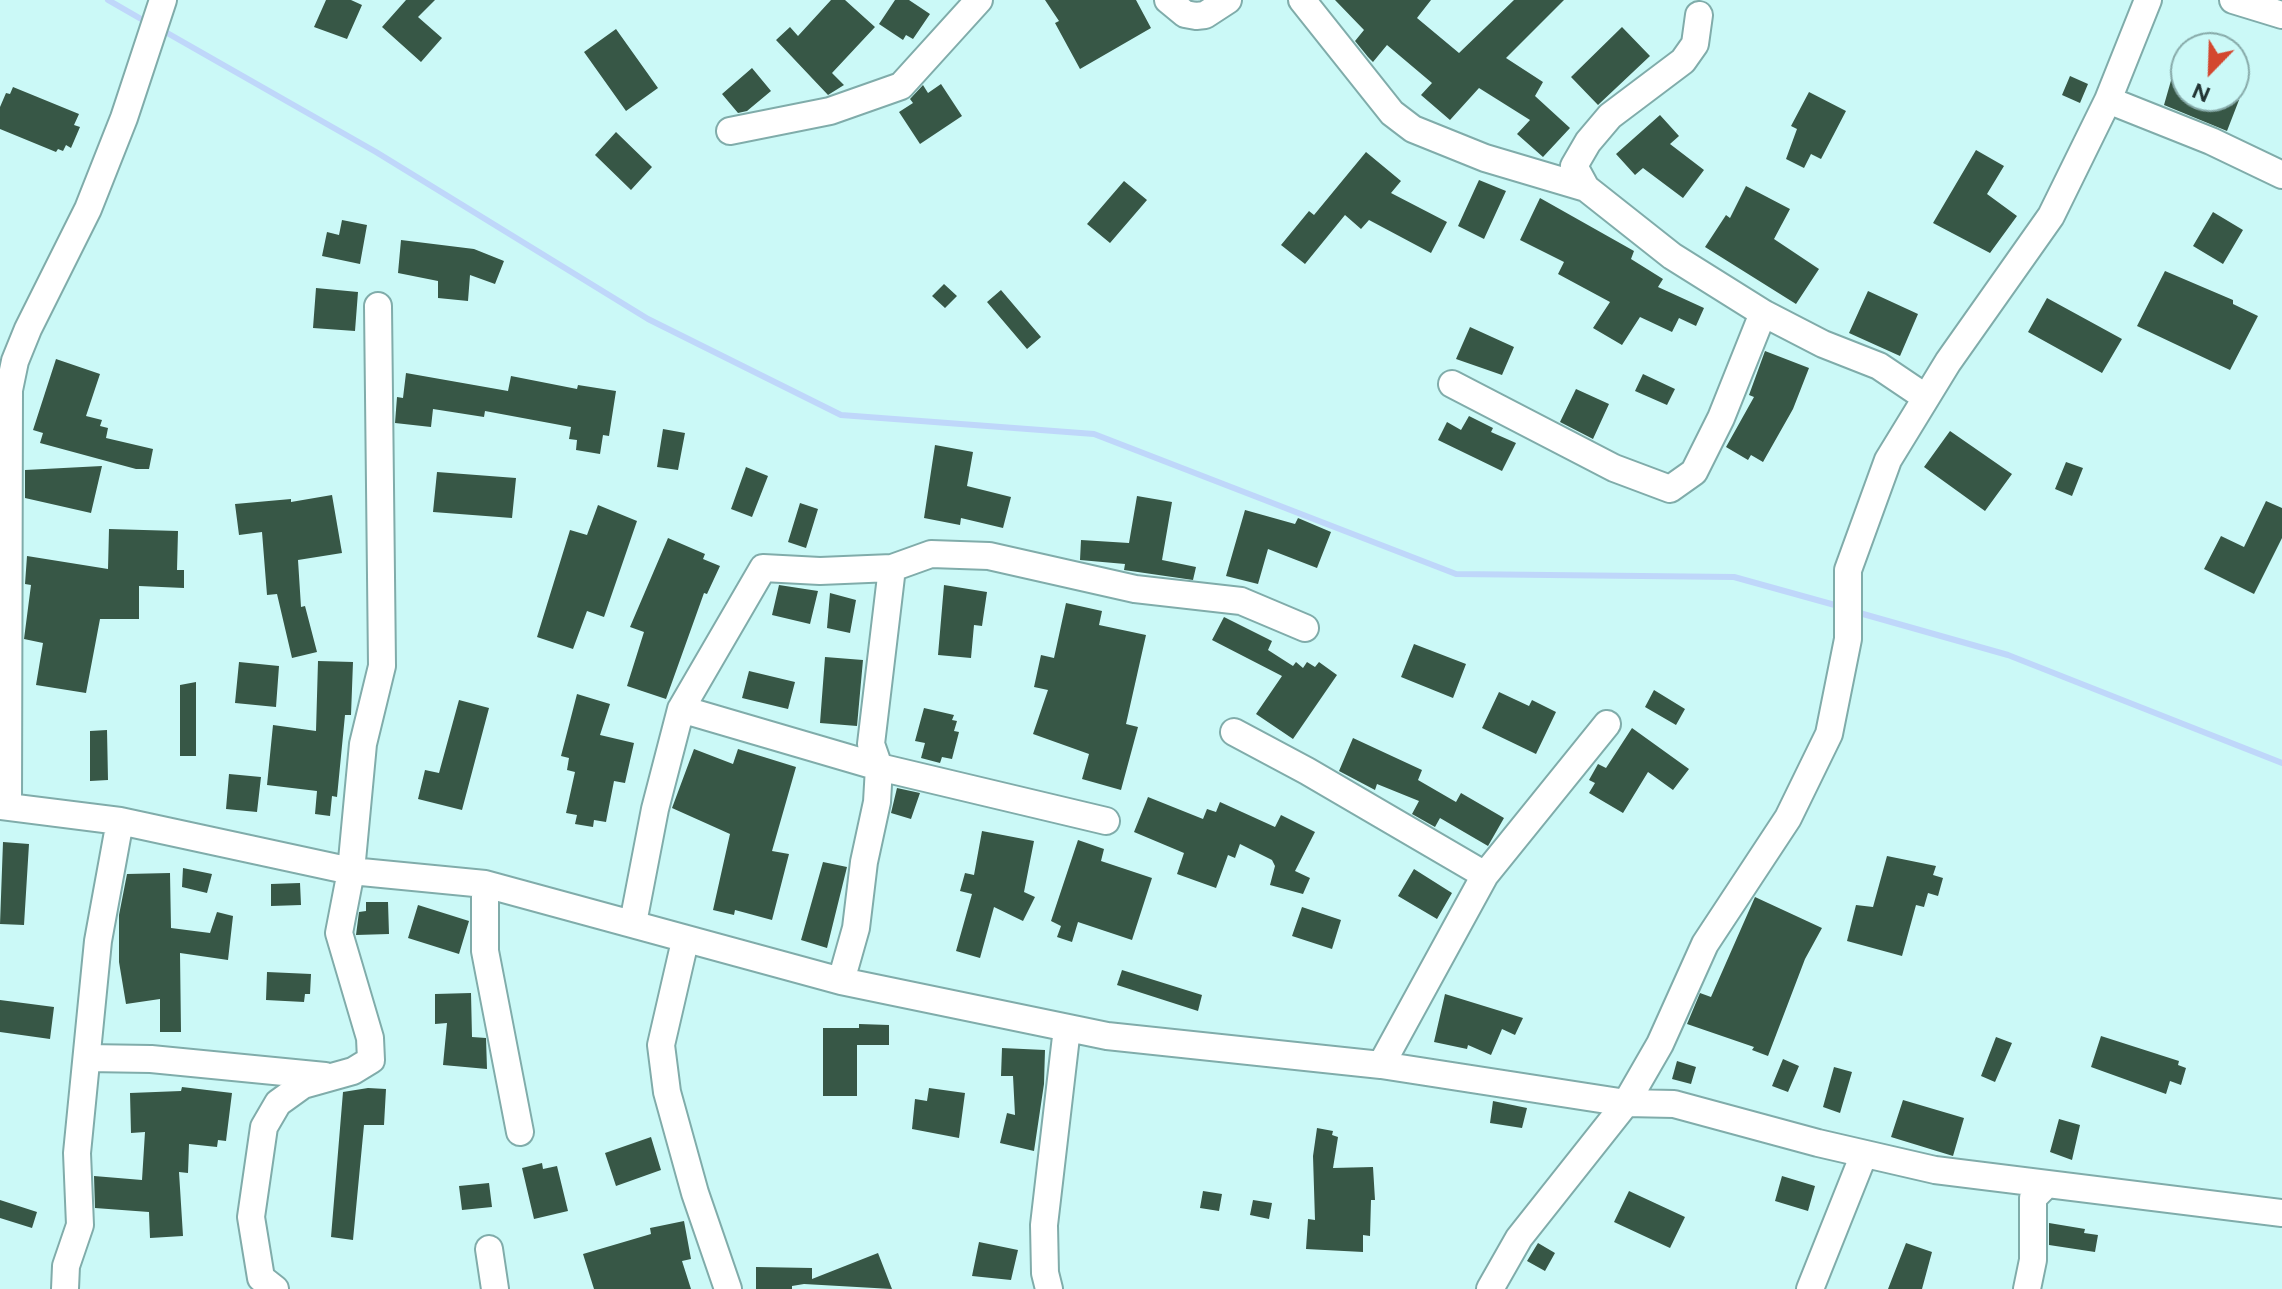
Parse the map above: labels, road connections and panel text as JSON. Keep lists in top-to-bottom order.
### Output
{
  "north": "bottom left"
}
